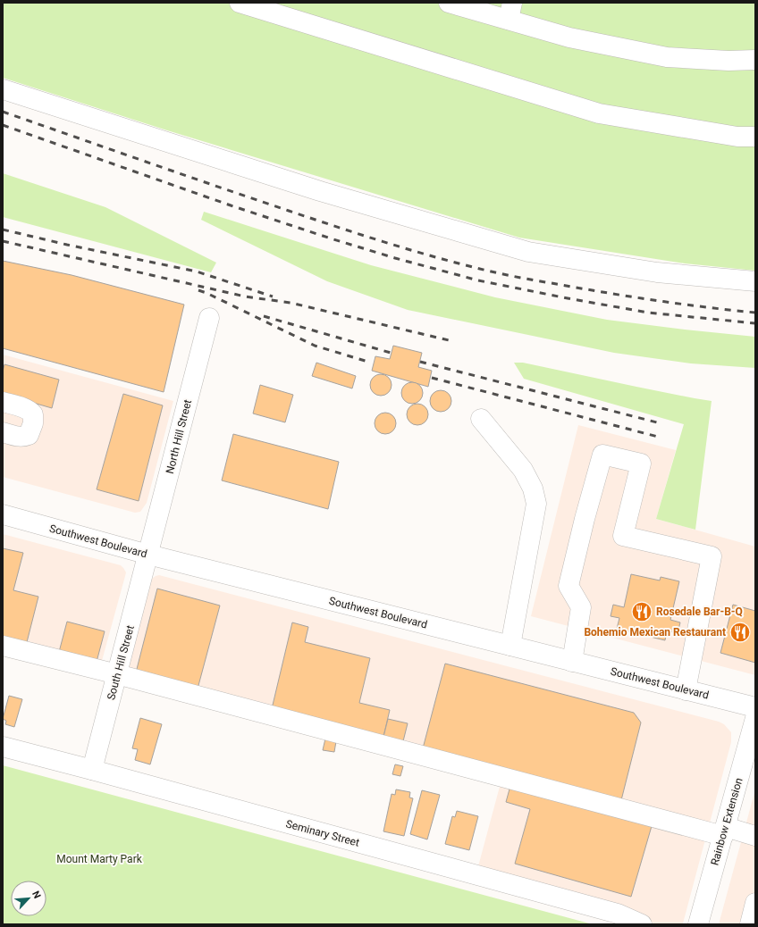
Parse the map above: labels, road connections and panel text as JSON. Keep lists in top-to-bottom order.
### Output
{
  "streets": {
    "street": [
      "North Hill Street",
      "Southwest Boulevard",
      "South Hill Street",
      "Rainbow Extension",
      "Seminary Street"
    ]
  },
  "crossings": [
    ["North Hill Street", "Southwest Boulevard"],
    ["North Hill Street", "South Hill Street"],
    ["Southwest Boulevard", "South Hill Street"],
    ["South Hill Street", "Seminary Street"]
  ],
  "parks": ["Mount Marty Park"],
  "places": {
    "restaurant": ["Rosedale Bar-B-Q", "Bohemio Mexican Restaurant"]
  },
  "north": "top right"
}
